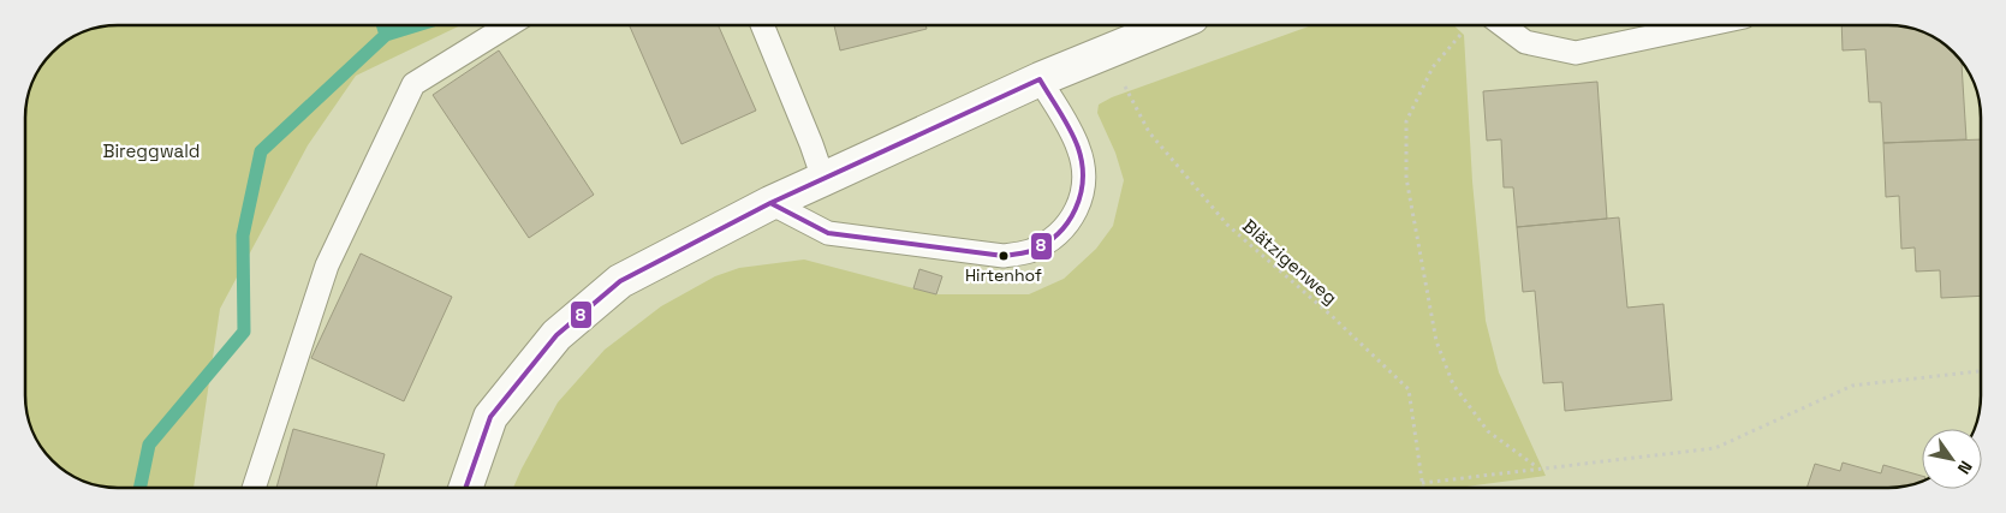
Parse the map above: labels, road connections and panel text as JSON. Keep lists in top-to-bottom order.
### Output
{
  "streets": {
    "path": ["Blätzigenweg"]
  },
  "parks": ["Bireggwald"],
  "places": ["Hirtenhof"],
  "lines": ["transit line 8"],
  "north": "bottom right"
}
